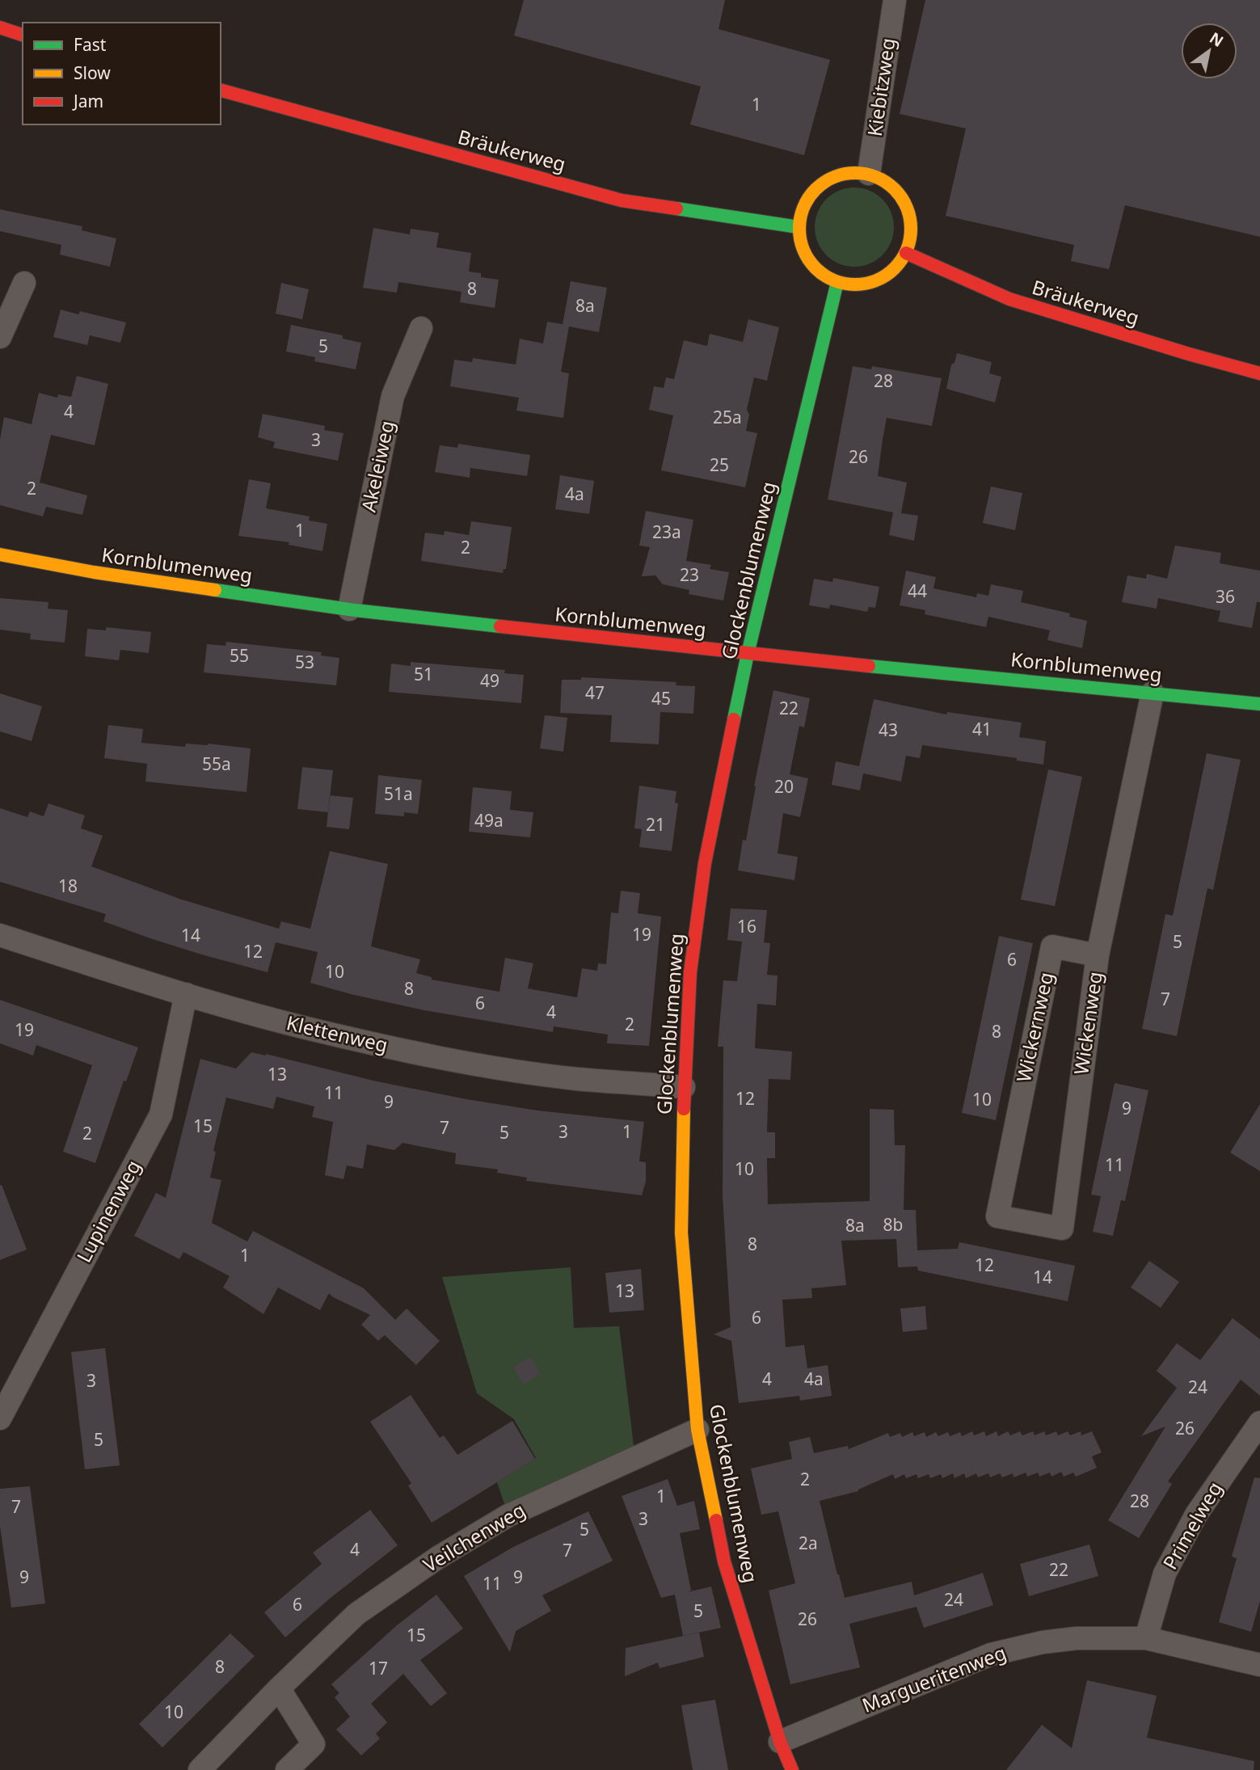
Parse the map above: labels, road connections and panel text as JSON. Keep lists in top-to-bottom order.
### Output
{
  "streets": {
    "street": [
      "Kiebitzweg",
      "Bräukerweg",
      "Akeleiweg",
      "Kornblumenweg",
      "Glockenblumenweg",
      "Wickenweg",
      "Wickernweg",
      "Klettenweg",
      "Lupinenweg",
      "Primelweg",
      "Veilchenweg",
      "Margueritenweg"
    ]
  },
  "crossings": [
    ["Kiebitzweg", "Bräukerweg"],
    ["Kiebitzweg", "Glockenblumenweg"],
    ["Bräukerweg", "Glockenblumenweg"],
    ["Akeleiweg", "Kornblumenweg"],
    ["Kornblumenweg", "Glockenblumenweg"],
    ["Kornblumenweg", "Wickenweg"],
    ["Glockenblumenweg", "Klettenweg"],
    ["Glockenblumenweg", "Veilchenweg"],
    ["Glockenblumenweg", "Margueritenweg"],
    ["Wickenweg", "Wickernweg"],
    ["Klettenweg", "Lupinenweg"],
    ["Primelweg", "Margueritenweg"]
  ],
  "house_numbers": [
    "1",
    "8",
    "8a",
    "5",
    "28",
    "4",
    "25a",
    "3",
    "26",
    "25",
    "2",
    "4a",
    "1",
    "23a",
    "2",
    "23",
    "44",
    "36",
    "55",
    "53",
    "51",
    "49",
    "47",
    "45",
    "22",
    "41",
    "43",
    "55a",
    "20",
    "51a",
    "49a",
    "21",
    "18",
    "16",
    "19",
    "14",
    "5",
    "12",
    "6",
    "10",
    "8",
    "7",
    "6",
    "4",
    "2",
    "19",
    "8",
    "13",
    "11",
    "12",
    "10",
    "9",
    "9",
    "15",
    "7",
    "3",
    "1",
    "5",
    "2",
    "11",
    "10",
    "8b",
    "8a",
    "8",
    "1",
    "12",
    "14",
    "13",
    "6",
    "4",
    "4a",
    "3",
    "24",
    "26",
    "5",
    "2",
    "1",
    "28",
    "7",
    "3",
    "5",
    "2a",
    "4",
    "7",
    "22",
    "9",
    "9",
    "11",
    "24",
    "6",
    "5",
    "26",
    "15",
    "8",
    "17",
    "10"
  ],
  "legend": ["Fast", "Slow", "Jam"],
  "north": "top right"
}
